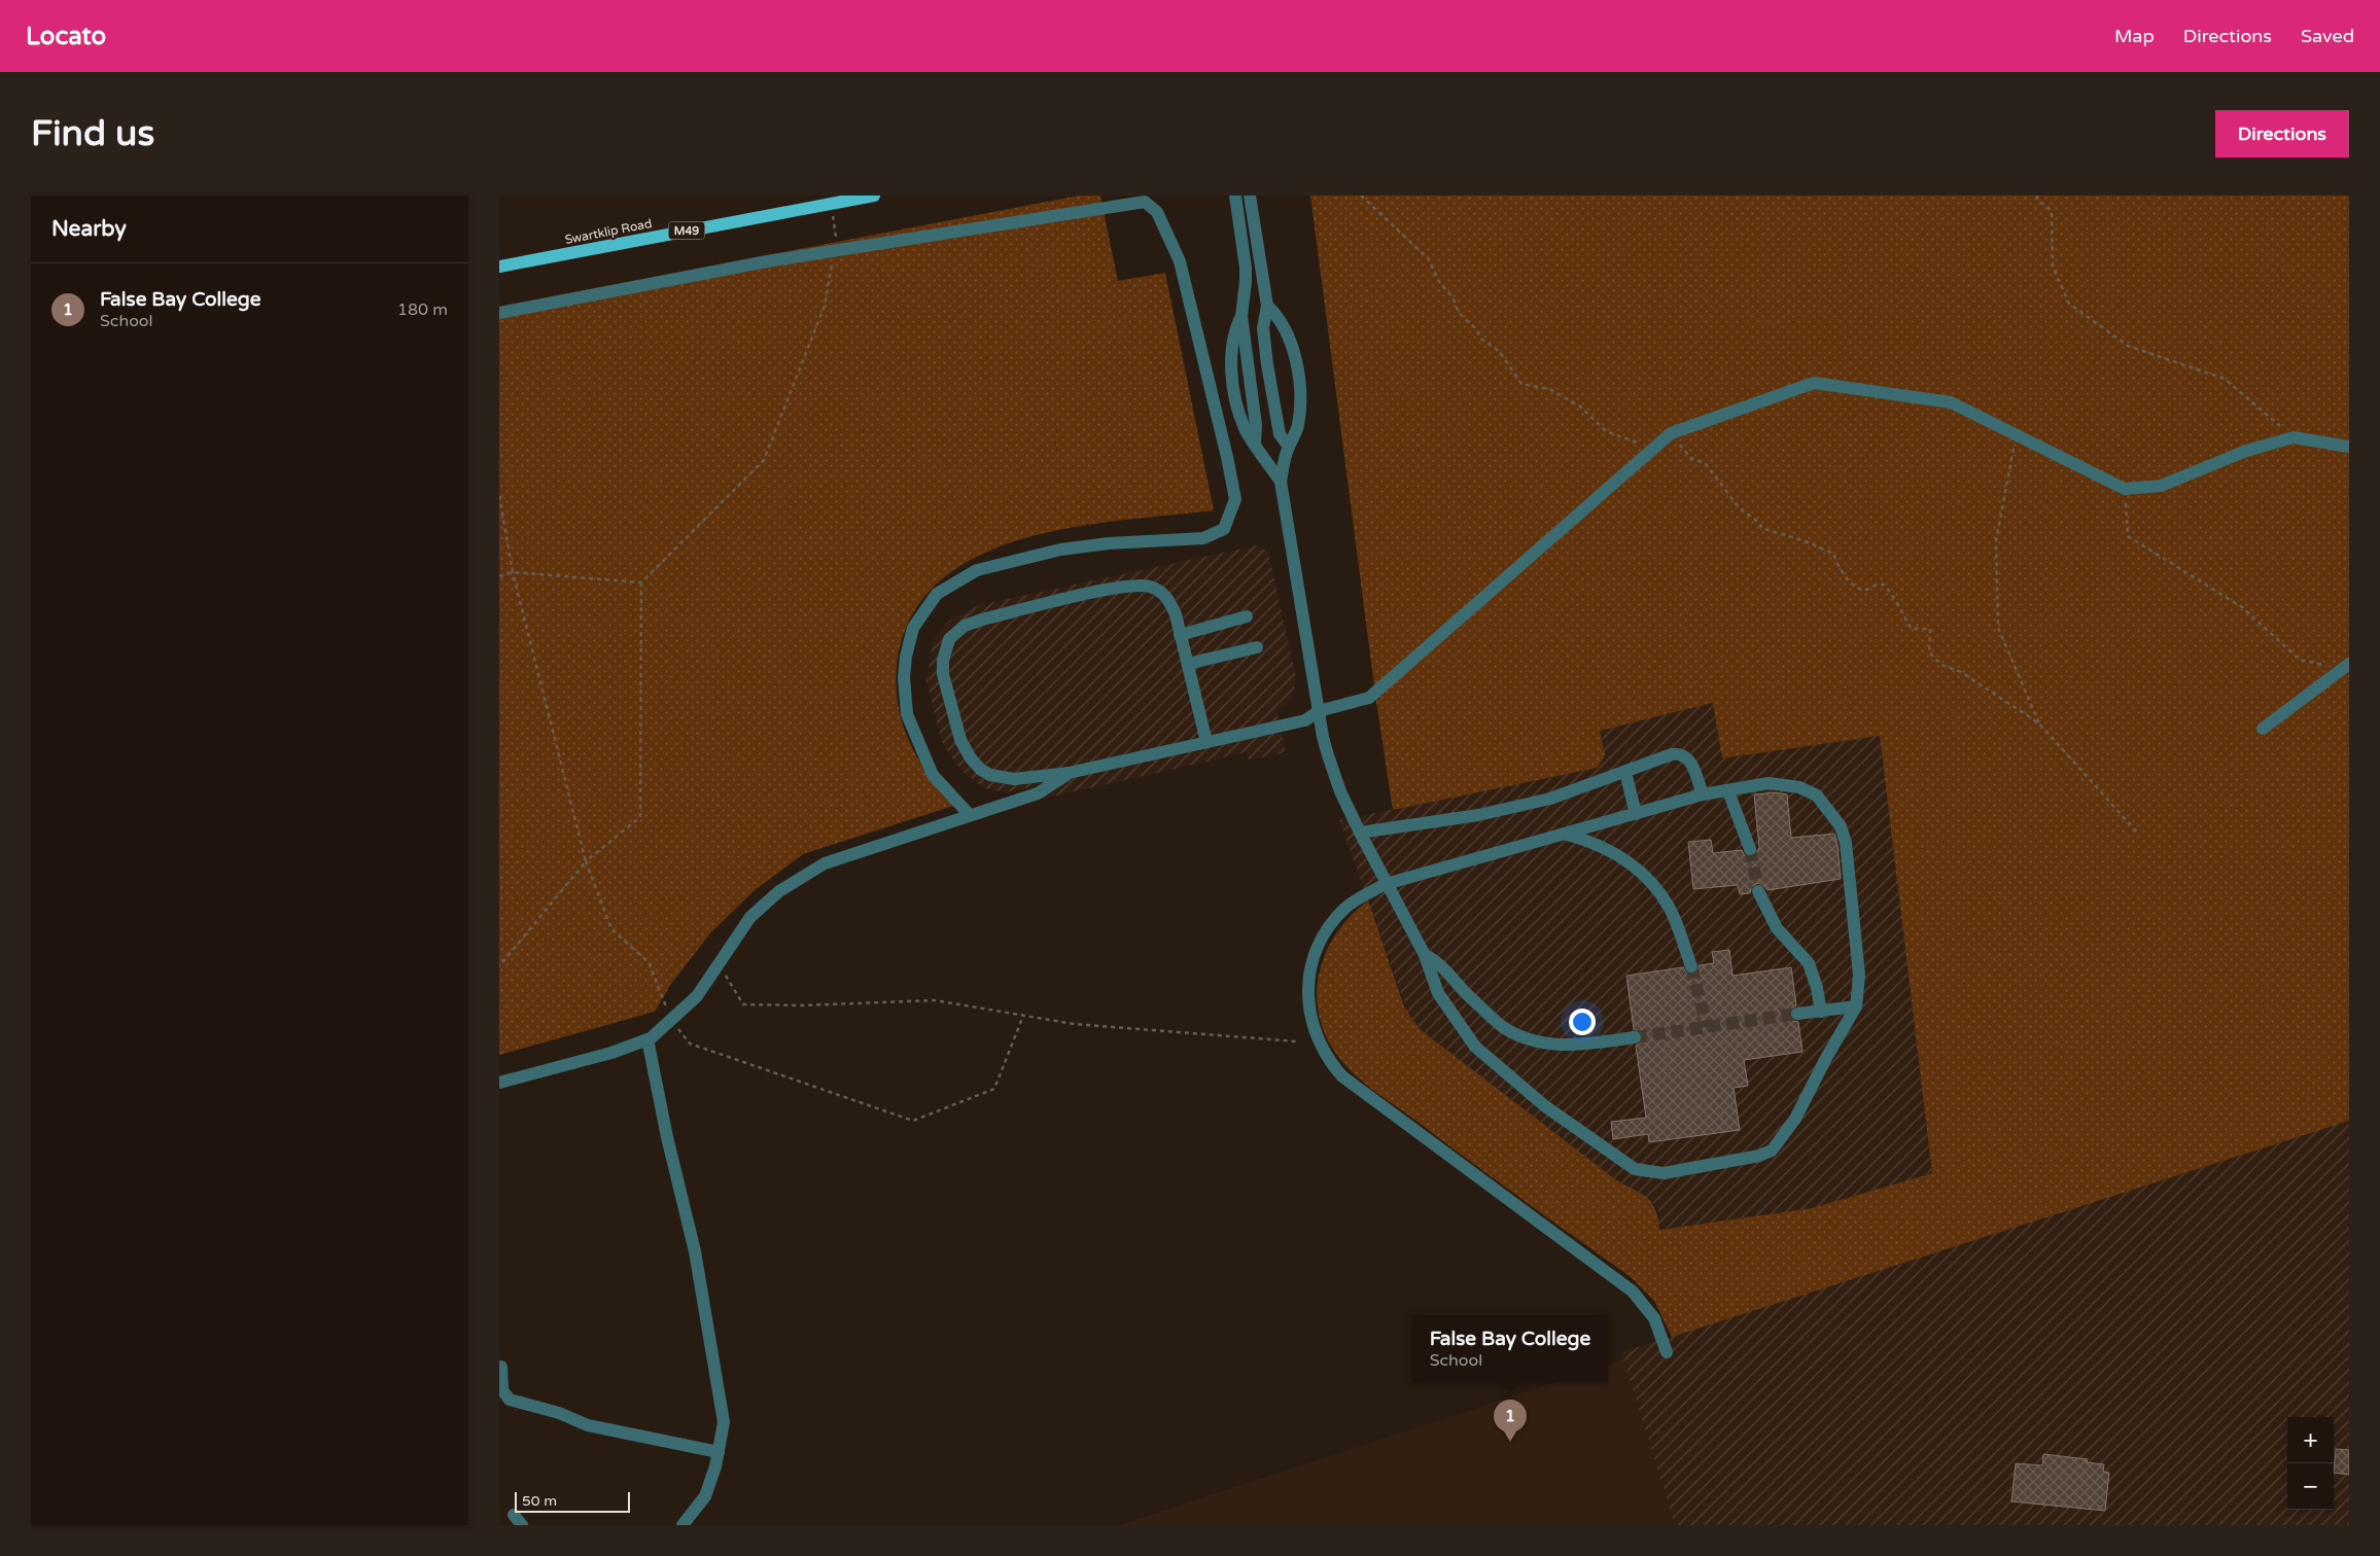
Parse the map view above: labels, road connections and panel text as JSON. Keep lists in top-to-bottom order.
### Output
{
  "streets": {
    "main road": ["M49", "Swartklip Road"]
  },
  "scale_bar": "50 m",
  "page": {
    "header": "Locato",
    "nav": ["Map", "Directions", "Saved"],
    "buttons": "Directions",
    "title": "Find us",
    "heading": "Nearby",
    "list": [
      {
        "mark": "1",
        "name": "False Bay College",
        "note": "School",
        "value": "180 m"
      }
    ],
    "popup": ["False Bay College", "School"],
    "pins": "1",
    "map_buttons": ["+", "−"],
    "scale": "50 m"
  }
}
